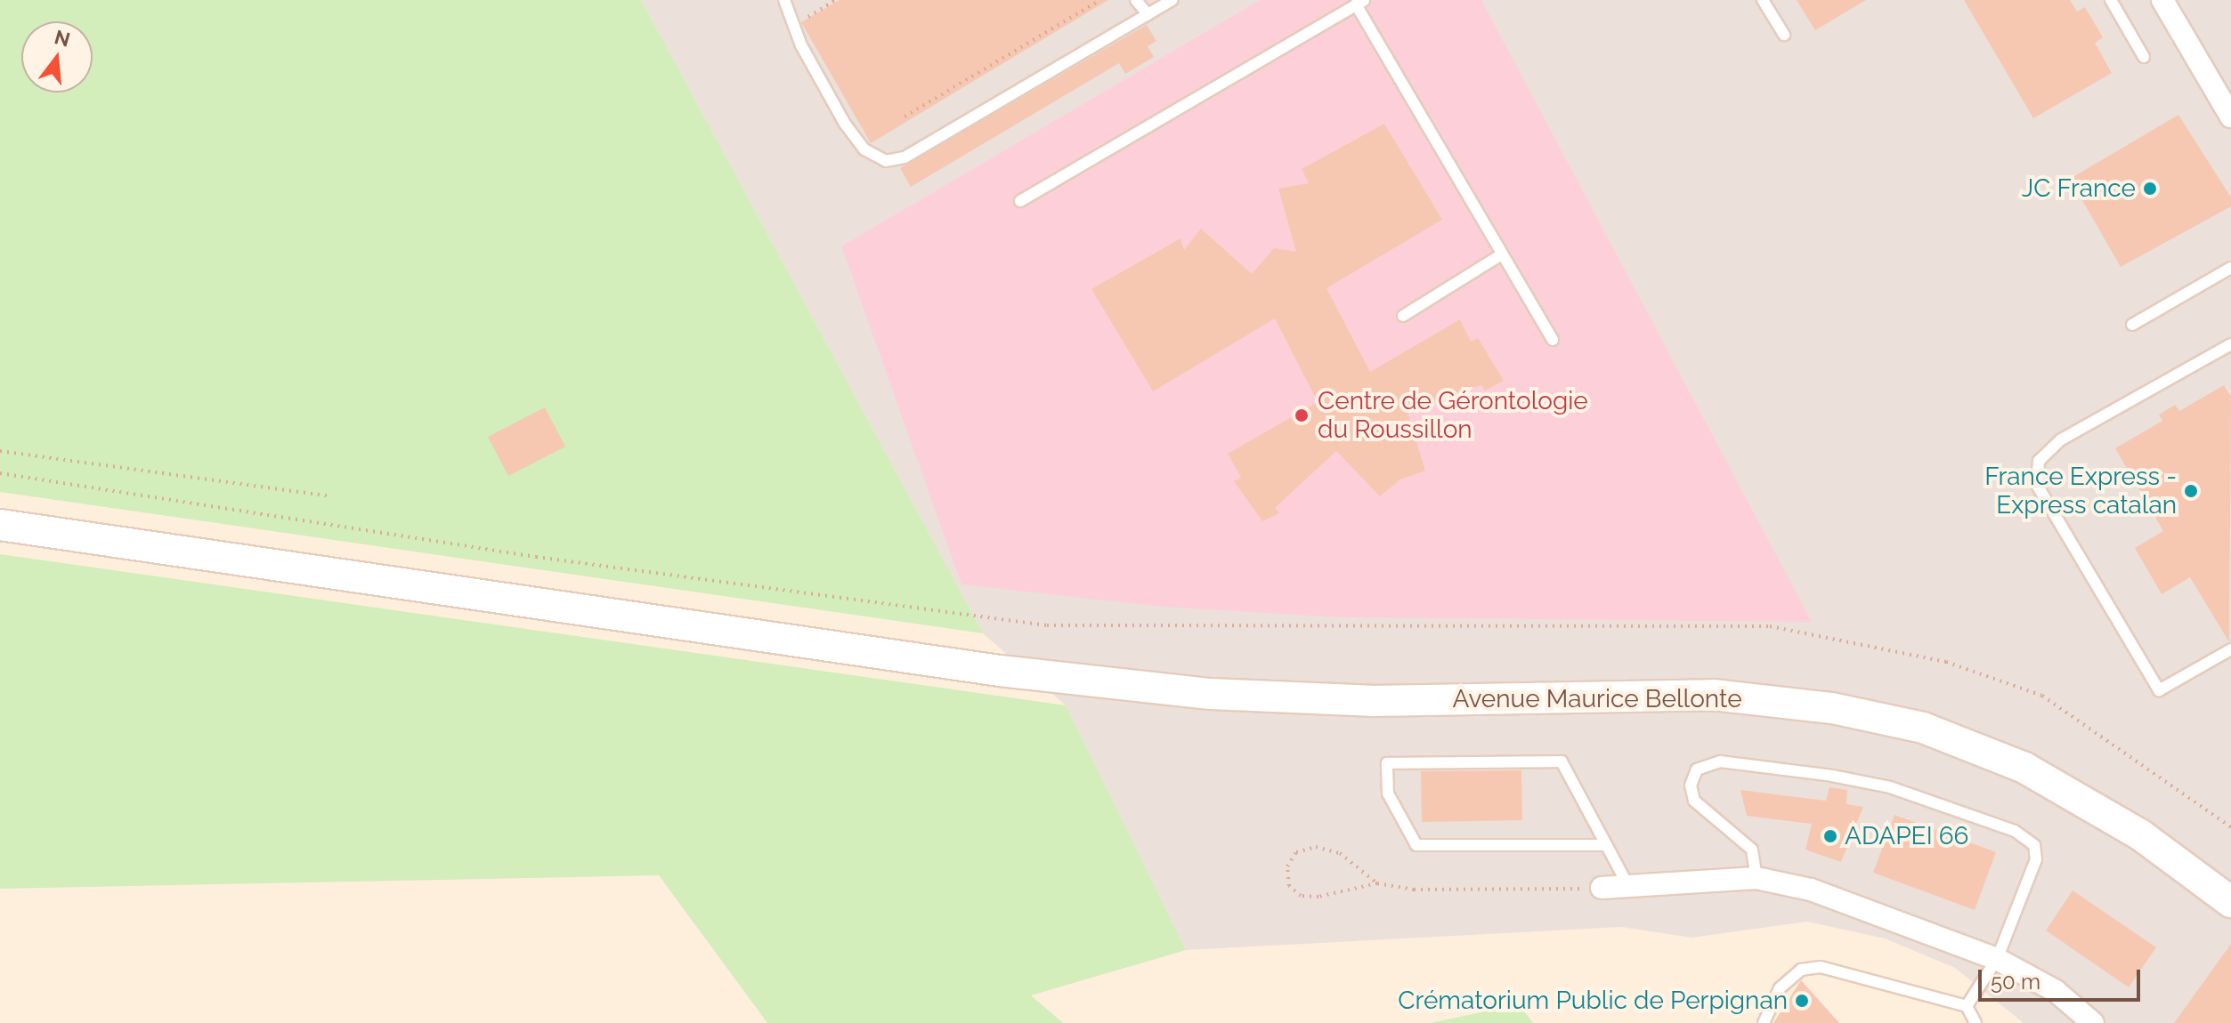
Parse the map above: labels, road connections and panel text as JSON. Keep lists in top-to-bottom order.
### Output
{
  "streets": {
    "main road": ["Avenue Maurice Bellonte"]
  },
  "places": [
    "JC France",
    "Centre de Gérontologie du Roussillon",
    "France Express - Express catalan",
    "ADAPEI 66",
    "Crématorium Public de Perpignan"
  ],
  "scale_bar": "50 m",
  "north": "top"
}
